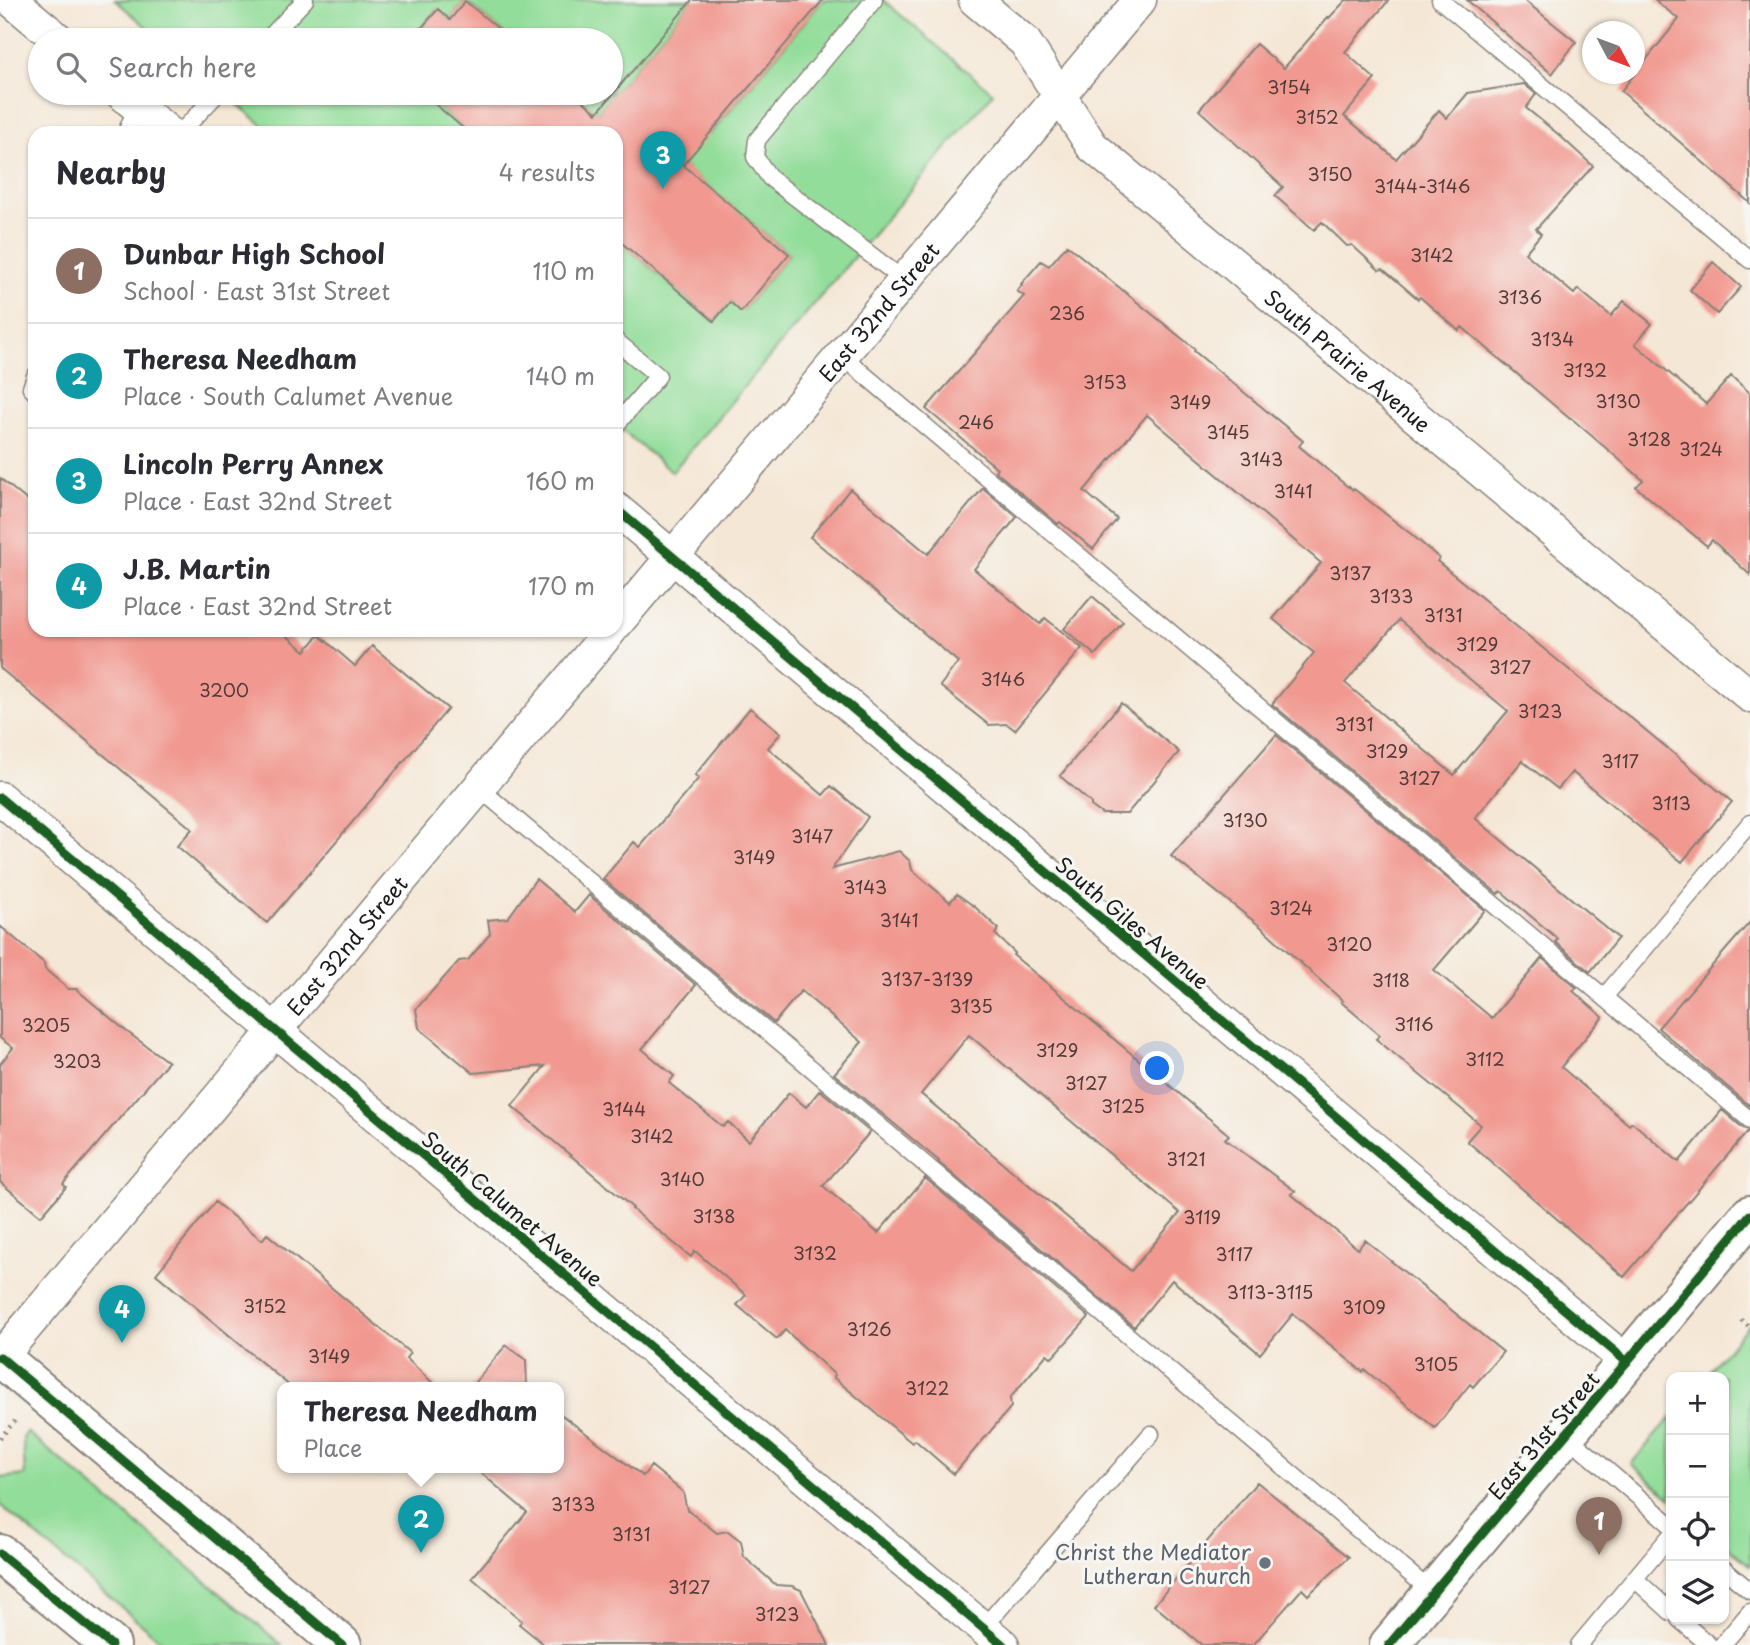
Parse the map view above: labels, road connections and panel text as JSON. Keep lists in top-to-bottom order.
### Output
{
  "streets": {
    "main road": ["East 31st Street"],
    "street": [
      "East 32nd Street",
      "South Prairie Avenue",
      "South Giles Avenue",
      "South Calumet Avenue"
    ]
  },
  "crossings": [
    ["East 32nd Street", "South Prairie Avenue"],
    ["East 32nd Street", "South Giles Avenue"],
    ["East 32nd Street", "South Calumet Avenue"],
    ["South Giles Avenue", "East 31st Street"]
  ],
  "places": ["Christ the Mediator Lutheran Church"],
  "house_numbers": [
    "3154",
    "3152",
    "3150",
    "3144-3146",
    "3142",
    "3136",
    "236",
    "3134",
    "3132",
    "3153",
    "3130",
    "3149",
    "246",
    "3145",
    "3128",
    "3124",
    "3143",
    "3141",
    "3137",
    "3133",
    "3131",
    "3129",
    "3127",
    "3146",
    "3200",
    "3123",
    "3131",
    "3129",
    "3117",
    "3127",
    "3113",
    "3130",
    "3147",
    "3149",
    "3143",
    "3124",
    "3141",
    "3120",
    "3137-3139",
    "3118",
    "3135",
    "3116",
    "3205",
    "3129",
    "3112",
    "3203",
    "3127",
    "3125",
    "3144",
    "3142",
    "3121",
    "3140",
    "3138",
    "3119",
    "3132",
    "3117",
    "3113-3115",
    "3152",
    "3109",
    "3126",
    "3149",
    "3105",
    "3122",
    "3133",
    "3131",
    "3127",
    "3123"
  ],
  "north": "bottom right",
  "page": {
    "search": "Search here",
    "heading": ["Nearby", "4 results"],
    "pins": [
      "3",
      "4",
      "2",
      "1"
    ],
    "list": [
      {
        "mark": "1",
        "name": "Dunbar High School",
        "note": "School · East 31st Street",
        "value": "110 m"
      },
      {
        "mark": "2",
        "name": "Theresa Needham",
        "note": "Place · South Calumet Avenue",
        "value": "140 m"
      },
      {
        "mark": "3",
        "name": "Lincoln Perry Annex",
        "note": "Place · East 32nd Street",
        "value": "160 m"
      },
      {
        "mark": "4",
        "name": "J.B. Martin",
        "note": "Place · East 32nd Street",
        "value": "170 m"
      }
    ],
    "map_buttons": ["+", "−"],
    "popup": ["Theresa Needham", "Place"]
  }
}
